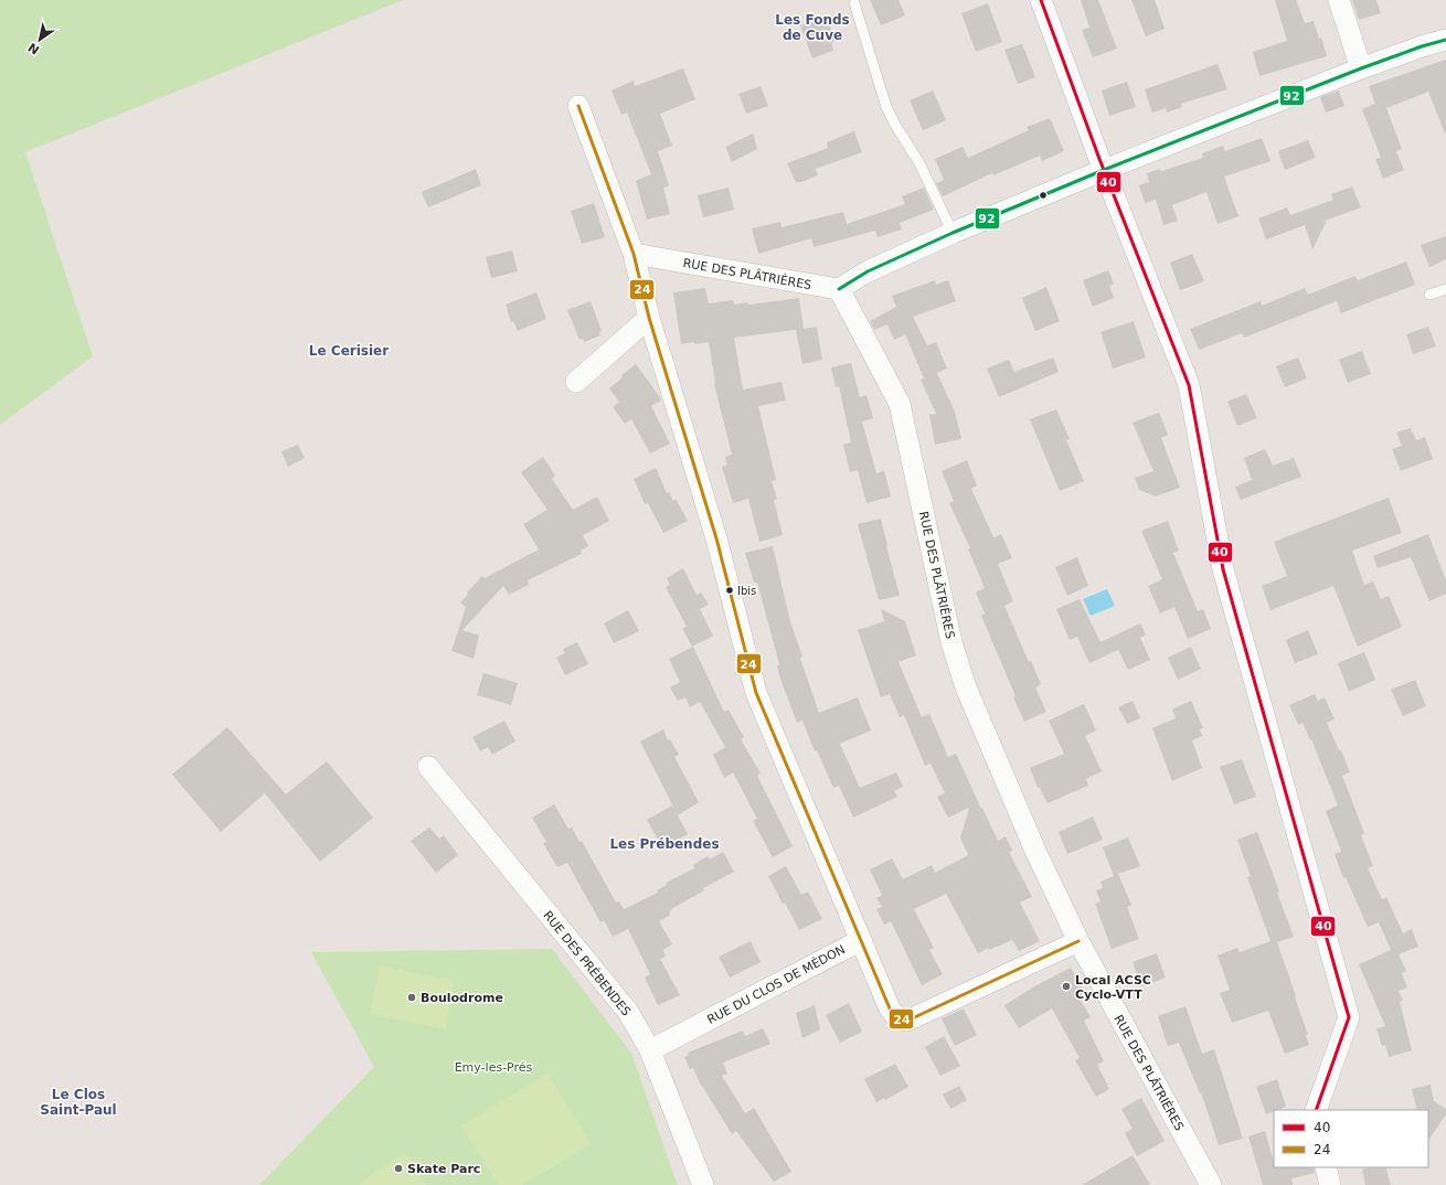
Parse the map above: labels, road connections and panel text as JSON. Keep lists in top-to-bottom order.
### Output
{
  "streets": {
    "street": ["RUE DES PLÂTRIÈRES", "RUE DES PRÉBENDES", "RUE DU CLOS DE MÉDON"]
  },
  "crossings": [
    ["RUE DES PLÂTRIÈRES", "RUE DU CLOS DE MÉDON"],
    ["RUE DES PRÉBENDES", "RUE DU CLOS DE MÉDON"]
  ],
  "districts": [
    "Les Fonds de Cuve",
    "Le Cerisier",
    "Les Prébendes",
    "Le Clos Saint-Paul"
  ],
  "parks": ["Emy-les-Prés"],
  "places": [
    "Ibis",
    "Local ACSC Cyclo-VTT",
    "Boulodrome",
    "Skate Parc"
  ],
  "lines": ["transit line 40", "transit line 92", "transit line 24"],
  "legend": ["40", "24"],
  "north": "bottom left"
}
